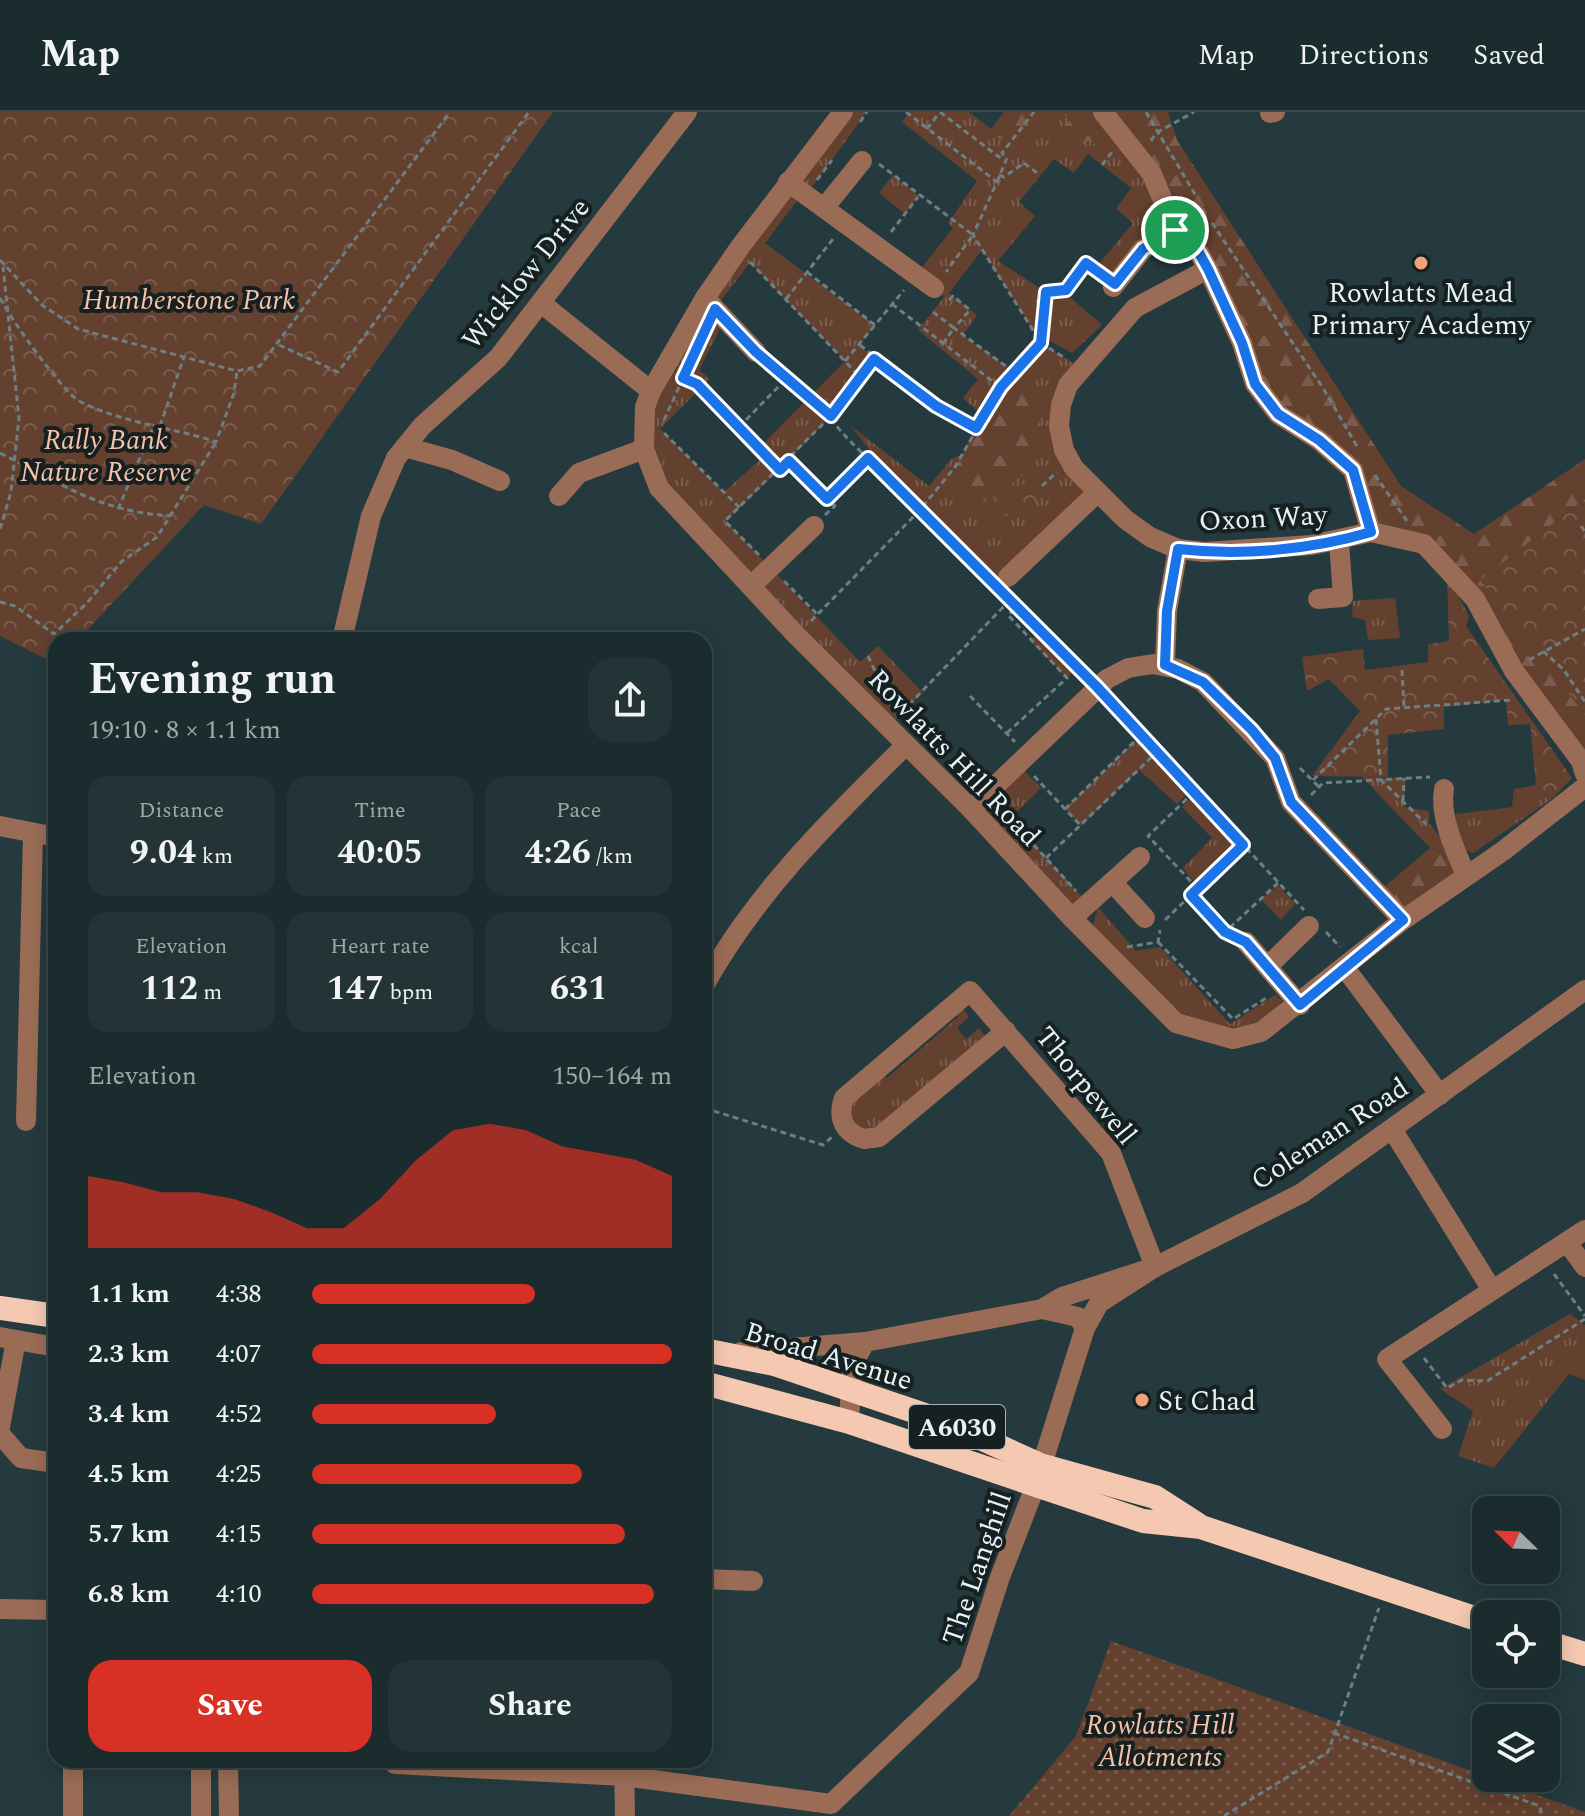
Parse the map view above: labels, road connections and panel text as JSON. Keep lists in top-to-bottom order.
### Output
{
  "streets": {
    "highway": ["Broad Avenue", "A6030"],
    "street": [
      "Wicklow Drive",
      "Oxon Way",
      "Rowlatts Hill Road",
      "Thorpewell",
      "Coleman Road",
      "The Langhill"
    ]
  },
  "crossings": [
    ["Thorpewell", "Coleman Road"],
    ["Thorpewell", "The Langhill"],
    ["Coleman Road", "Broad Avenue"],
    ["Coleman Road", "The Langhill"],
    ["Broad Avenue", "The Langhill"]
  ],
  "parks": ["Humberstone Park", "Rally Bank Nature Reserve", "Rowlatts Hill Allotments"],
  "places": ["Rowlatts Mead Primary Academy", "St Chad"],
  "north": "top left",
  "page": {
    "header": "Map",
    "nav": ["Map", "Directions", "Saved"],
    "heading": ["Evening run", "19:10 · 8 × 1.1 km"],
    "stats": [
      ["Distance", "9.04 km"],
      ["Time", "40:05"],
      ["Pace", "4:26 /km"],
      ["Elevation", "112 m"],
      ["Heart rate", "147 bpm"],
      ["kcal", "631"]
    ],
    "chart": ["Elevation", "150–164 m"],
    "list": [
      {
        "name": "1.1 km",
        "note": "4:38"
      },
      {
        "name": "2.3 km",
        "note": "4:07"
      },
      {
        "name": "3.4 km",
        "note": "4:52"
      },
      {
        "name": "4.5 km",
        "note": "4:25"
      },
      {
        "name": "5.7 km",
        "note": "4:15"
      },
      {
        "name": "6.8 km",
        "note": "4:10"
      }
    ],
    "buttons": ["Save", "Share"]
  }
}
